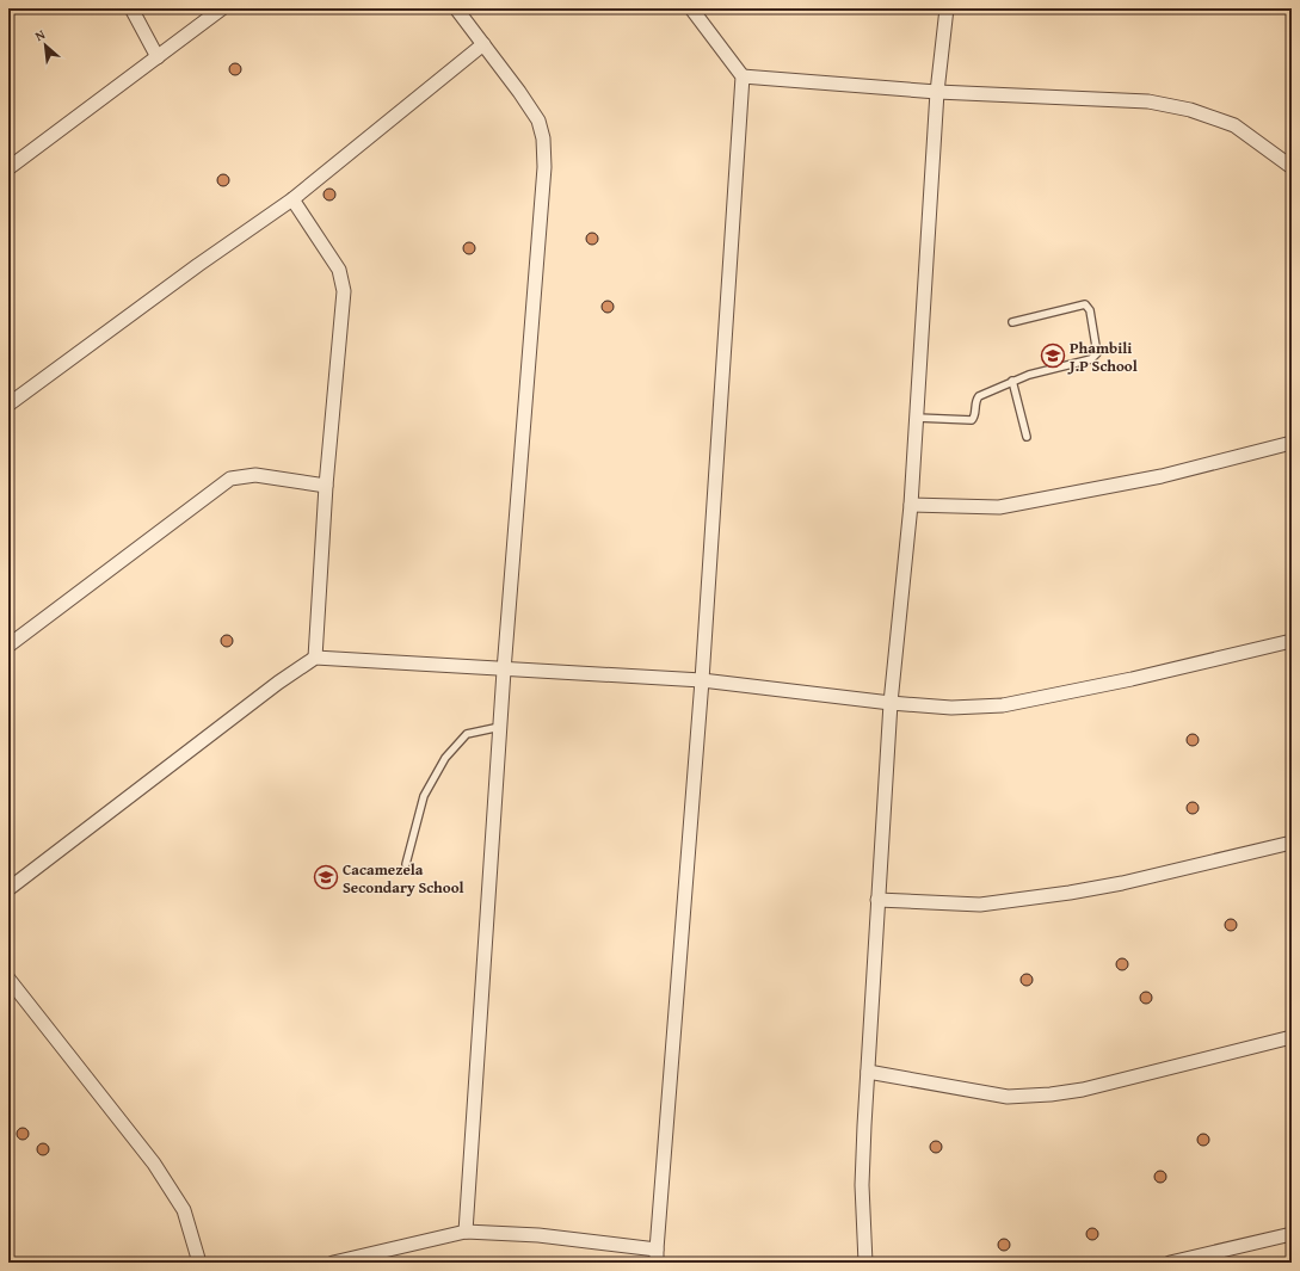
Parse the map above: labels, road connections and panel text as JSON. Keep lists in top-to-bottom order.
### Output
{
  "places": {
    "school or university": ["Phambili J.P School", "Cacamezela Secondary School"]
  },
  "north": "top left"
}
